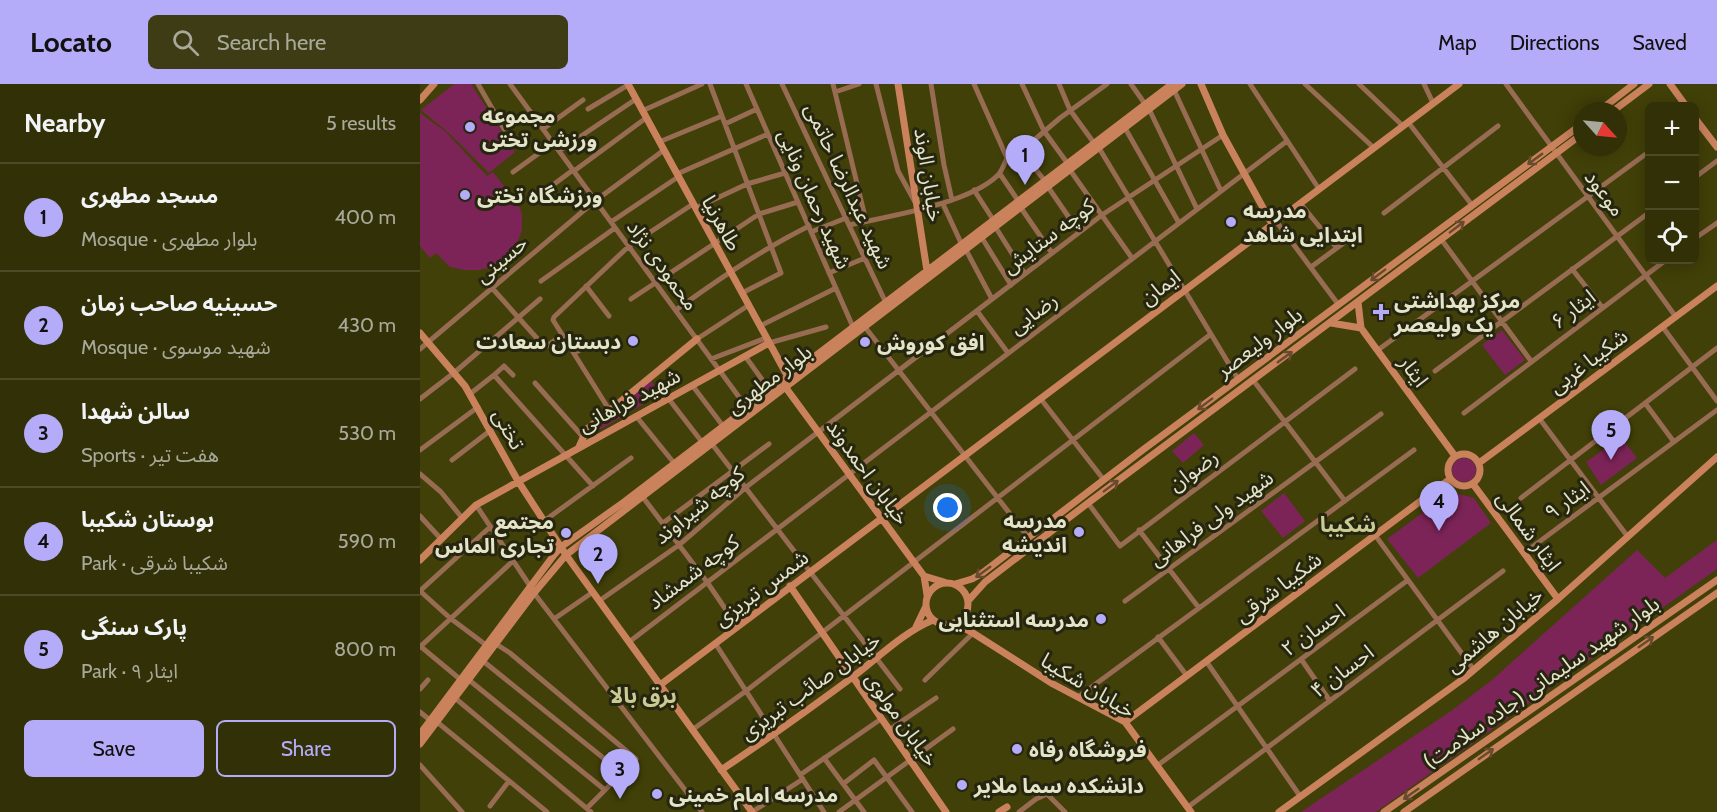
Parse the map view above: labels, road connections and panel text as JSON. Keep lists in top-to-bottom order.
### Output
{
  "streets": {
    "main road": [
      "خیابان الوند",
      "طاهرنیا",
      "ایمان",
      "بلوار ولیعصر",
      "شکیبا غربی",
      "ایثار",
      "بلوار مطهری",
      "شهید فراهانی",
      "تختی",
      "خیابان احمدوند",
      "ایثار شمالی",
      "شکیبا شرقی",
      "شمس تبریزی",
      "خیابان هاشمی",
      "بلوار شهید سلیمانی (جاده سلامت)",
      "خیابان شکیبا",
      "خیابان صائب تبریزی",
      "خیابان مولوی"
    ],
    "street": [
      "شهید عبدالرضا حاتمی",
      "موعود",
      "شهید رحمان ونایی",
      "کوچه ستایش",
      "حسینی",
      "محمودی نژاد",
      "ایثار ۶",
      "رضایی",
      "رضوان",
      "ایثار ۹",
      "کوچه شیراوند",
      "شهید ولی فراهانی",
      "کوچه شمشاد",
      "احسان ۲",
      "احسان ۴"
    ]
  },
  "crossings": [
    ["خیابان الوند", "بلوار مطهری"],
    ["شهید عبدالرضا حاتمی", "بلوار مطهری"],
    ["موعود", "ایثار ۶"],
    ["موعود", "بلوار ولیعصر"],
    ["موعود", "شکیبا غربی"],
    ["شهید رحمان ونایی", "بلوار مطهری"],
    ["طاهرنیا", "حسینی"],
    ["طاهرنیا", "بلوار مطهری"],
    ["طاهرنیا", "شهید فراهانی"],
    ["کوچه ستایش", "کوچه شیراوند"],
    ["حسینی", "محمودی نژاد"],
    ["حسینی", "تختی"],
    ["محمودی نژاد", "بلوار مطهری"],
    ["محمودی نژاد", "شهید فراهانی"],
    ["ایمان", "خیابان احمدوند"],
    ["ایمان", "شمس تبریزی"],
    ["رضایی", "خیابان احمدوند"],
    ["رضایی", "کوچه شمشاد"],
    ["بلوار ولیعصر", "رضوان"],
    ["بلوار ولیعصر", "خیابان شکیبا"],
    ["شکیبا غربی", "ایثار"],
    ["شکیبا غربی", "ایثار شمالی"],
    ["شکیبا غربی", "شکیبا شرقی"],
    ["ایثار", "ایثار شمالی"],
    ["ایثار", "شکیبا شرقی"],
    ["بلوار مطهری", "تختی"],
    ["بلوار مطهری", "خیابان احمدوند"],
    ["تختی", "کوچه شیراوند"],
    ["تختی", "کوچه شمشاد"],
    ["تختی", "شمس تبریزی"],
    ["تختی", "خیابان صائب تبریزی"],
    ["خیابان احمدوند", "کوچه شیراوند"],
    ["خیابان احمدوند", "کوچه شمشاد"],
    ["خیابان احمدوند", "شمس تبریزی"],
    ["ایثار ۹", "ایثار شمالی"],
    ["ایثار شمالی", "شکیبا شرقی"],
    ["ایثار شمالی", "خیابان هاشمی"],
    ["شکیبا شرقی", "خیابان شکیبا"],
    ["شمس تبریزی", "خیابان مولوی"],
    ["احسان ۲", "خیابان شکیبا"],
    ["احسان ۴", "خیابان شکیبا"],
    ["خیابان صائب تبریزی", "خیابان مولوی"]
  ],
  "districts": ["شکیبا", "برق بالا"],
  "places": {
    "other": [
      "مجموعه ورزشی تختی",
      "ورزشگاه تختی",
      "مدرسه ابتدایی شاهد",
      "دبستان سعادت",
      "افق کوروش",
      "مدرسه اندیشه",
      "مجتمع تجاری الماس",
      "مدرسه استثنایی",
      "فروشگاه رفاه",
      "دانشکده سما ملایر",
      "مدرسه امام خمینی"
    ],
    "health": ["مرکز بهداشتی یک ولیعصر"]
  },
  "north": "bottom right",
  "page": {
    "header": "Locato",
    "search": "Search here",
    "nav": ["Map", "Directions", "Saved"],
    "heading": ["Nearby", "5 results"],
    "map_buttons": ["+", "−"],
    "pins": [
      "1",
      "5",
      "4",
      "2",
      "3"
    ],
    "list": [
      {
        "mark": "1",
        "name": "مسجد مطهری",
        "note": "Mosque · بلوار مطهری",
        "value": "400 m"
      },
      {
        "mark": "2",
        "name": "حسینیه صاحب زمان",
        "note": "Mosque · شهید موسوی",
        "value": "430 m"
      },
      {
        "mark": "3",
        "name": "سالن شهدا",
        "note": "Sports · هفت تیر",
        "value": "530 m"
      },
      {
        "mark": "4",
        "name": "بوستان شکیبا",
        "note": "Park · شکیبا شرقی",
        "value": "590 m"
      },
      {
        "mark": "5",
        "name": "پارک سنگی",
        "note": "Park · ایثار ۹",
        "value": "800 m"
      }
    ],
    "buttons": ["Save", "Share"]
  }
}
